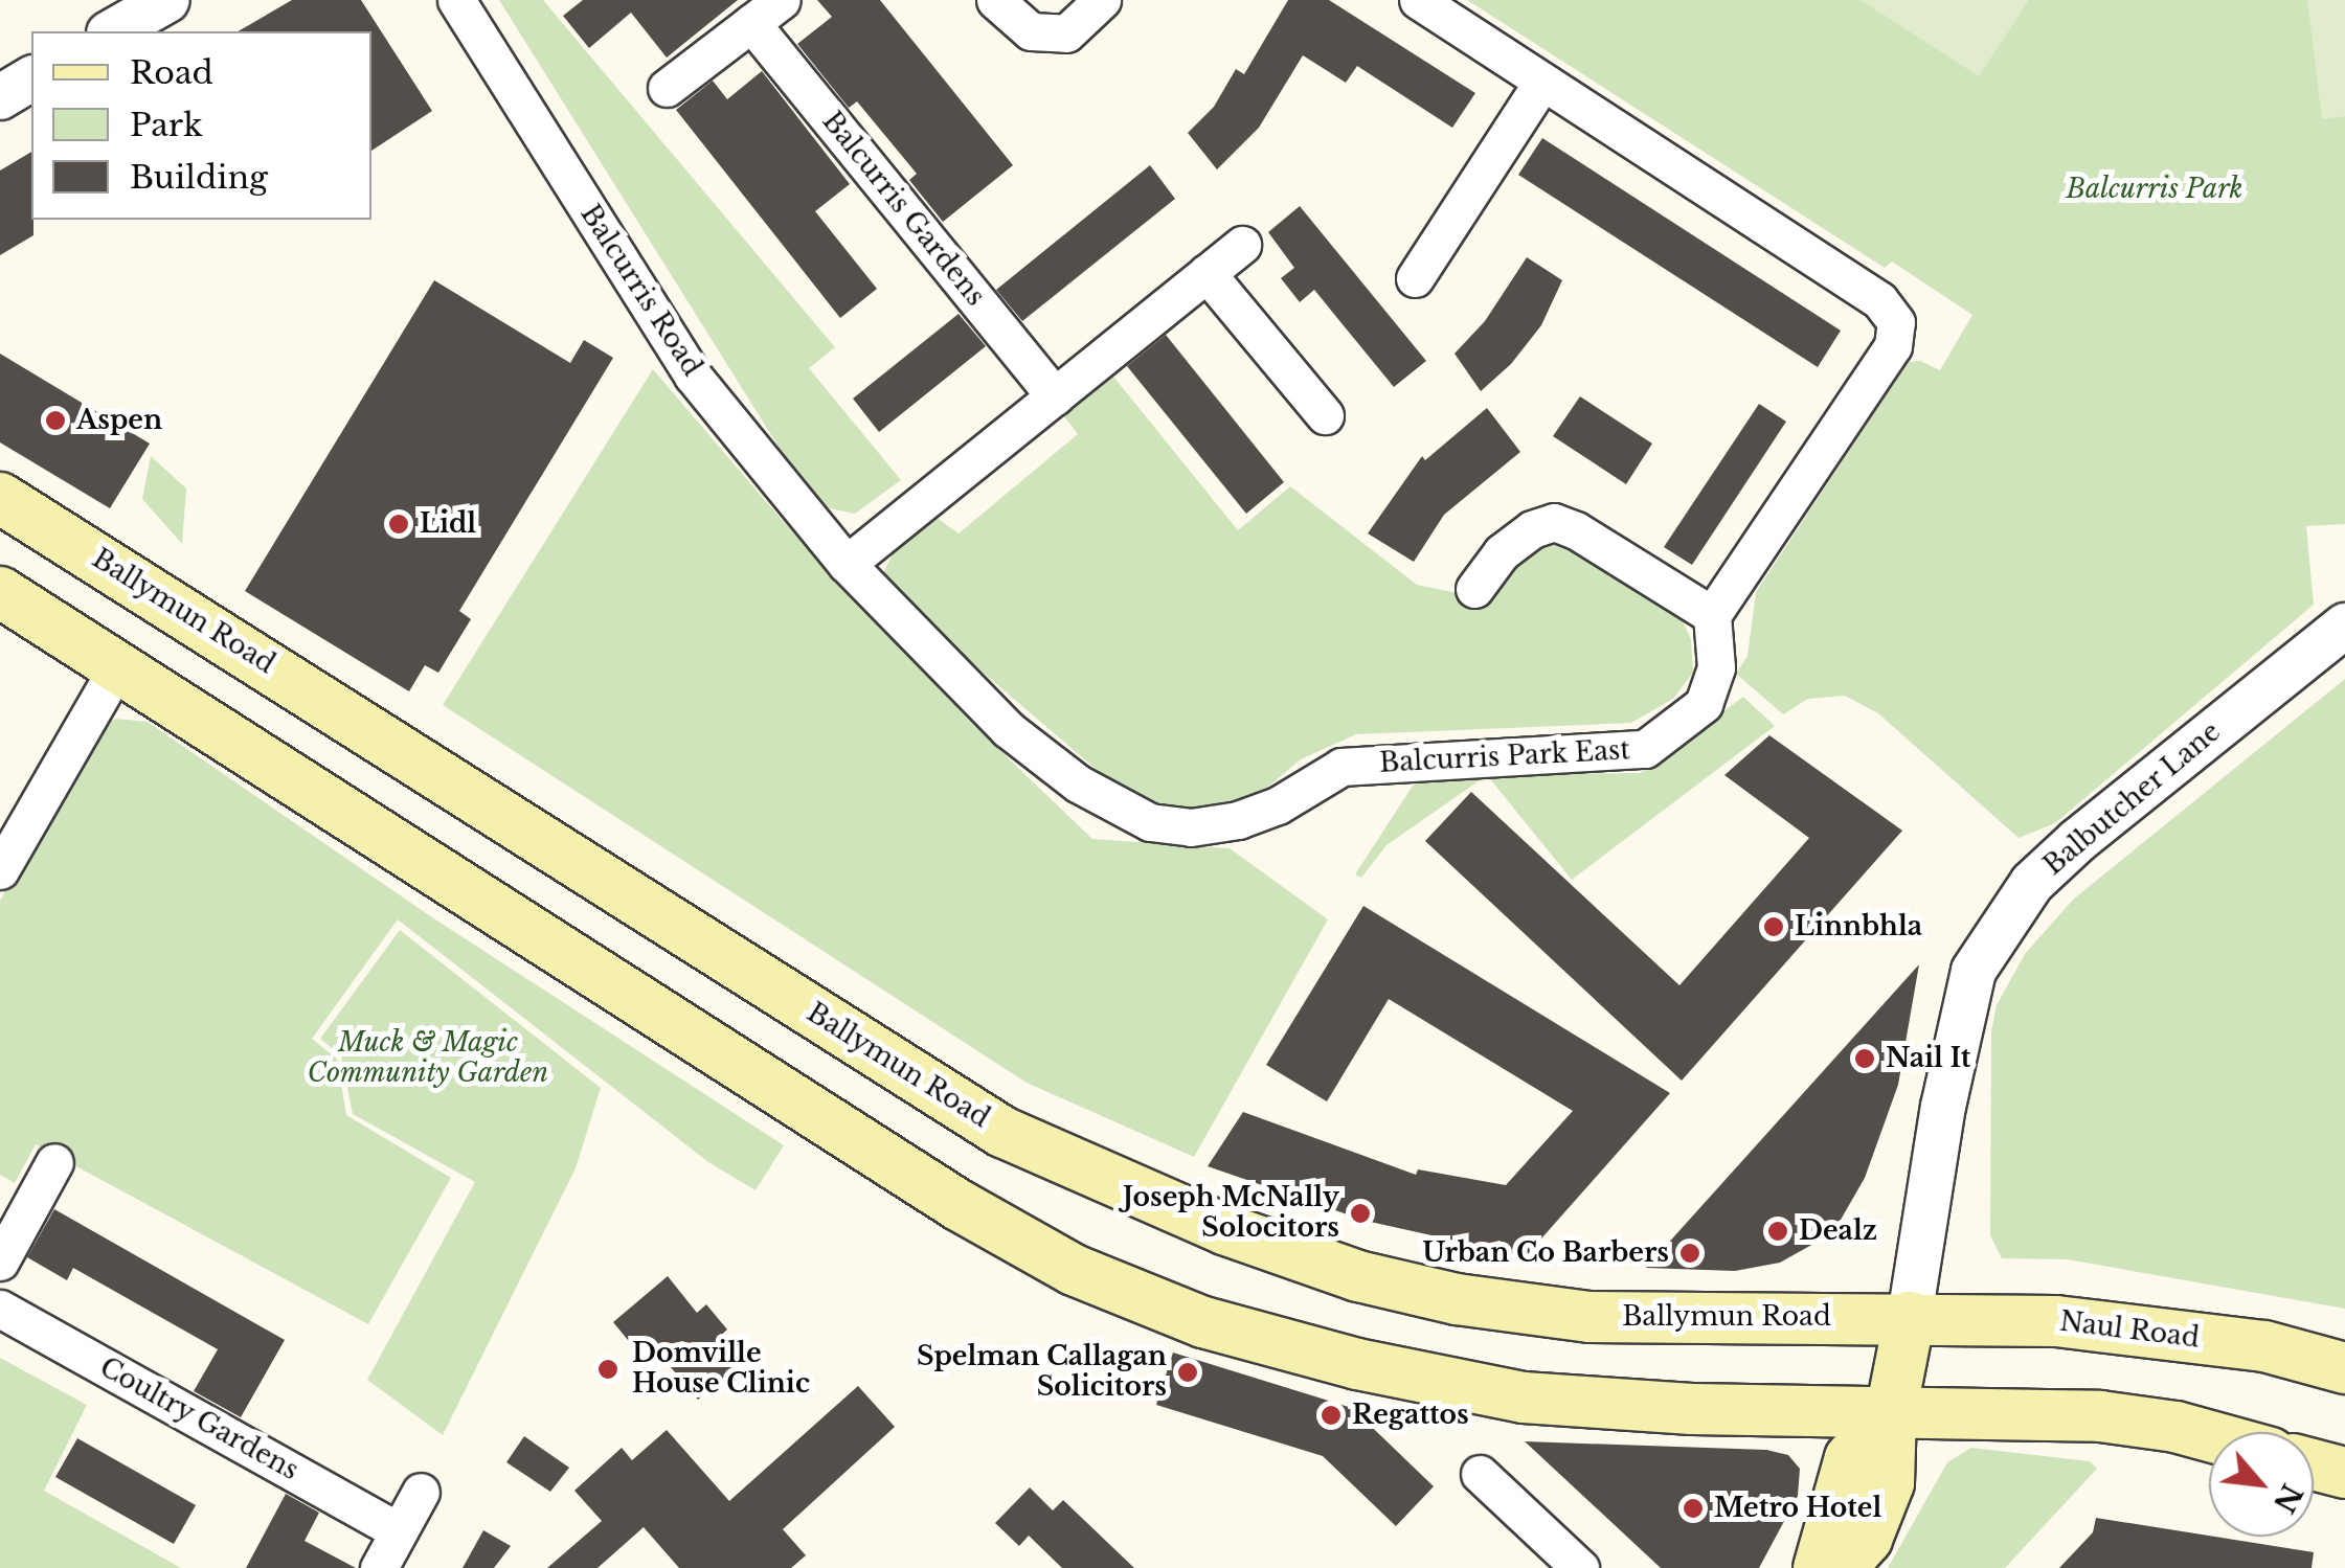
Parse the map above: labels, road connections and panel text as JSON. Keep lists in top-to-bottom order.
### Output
{
  "streets": {
    "main road": ["Ballymun Road", "Naul Road"],
    "street": [
      "Balcurris Gardens",
      "Balcurris Road",
      "Balcurris Park East",
      "Balbutcher Lane",
      "Coultry Gardens"
    ]
  },
  "crossings": [
    ["Balcurris Road", "Balcurris Park East"],
    ["Ballymun Road", "Balbutcher Lane"],
    ["Ballymun Road", "Naul Road"],
    ["Balbutcher Lane", "Naul Road"]
  ],
  "parks": ["Balcurris Park", "Muck & Magic Community Garden"],
  "places": [
    "Aspen",
    "Lidl",
    "Linnbhla",
    "Nail It",
    "Joseph McNally Solocitors",
    "Dealz",
    "Urban Co Barbers",
    "Domville House Clinic",
    "Spelman Callagan Solicitors",
    "Regattos",
    "Metro Hotel"
  ],
  "legend": ["Road", "Park", "Building"],
  "north": "bottom right"
}
